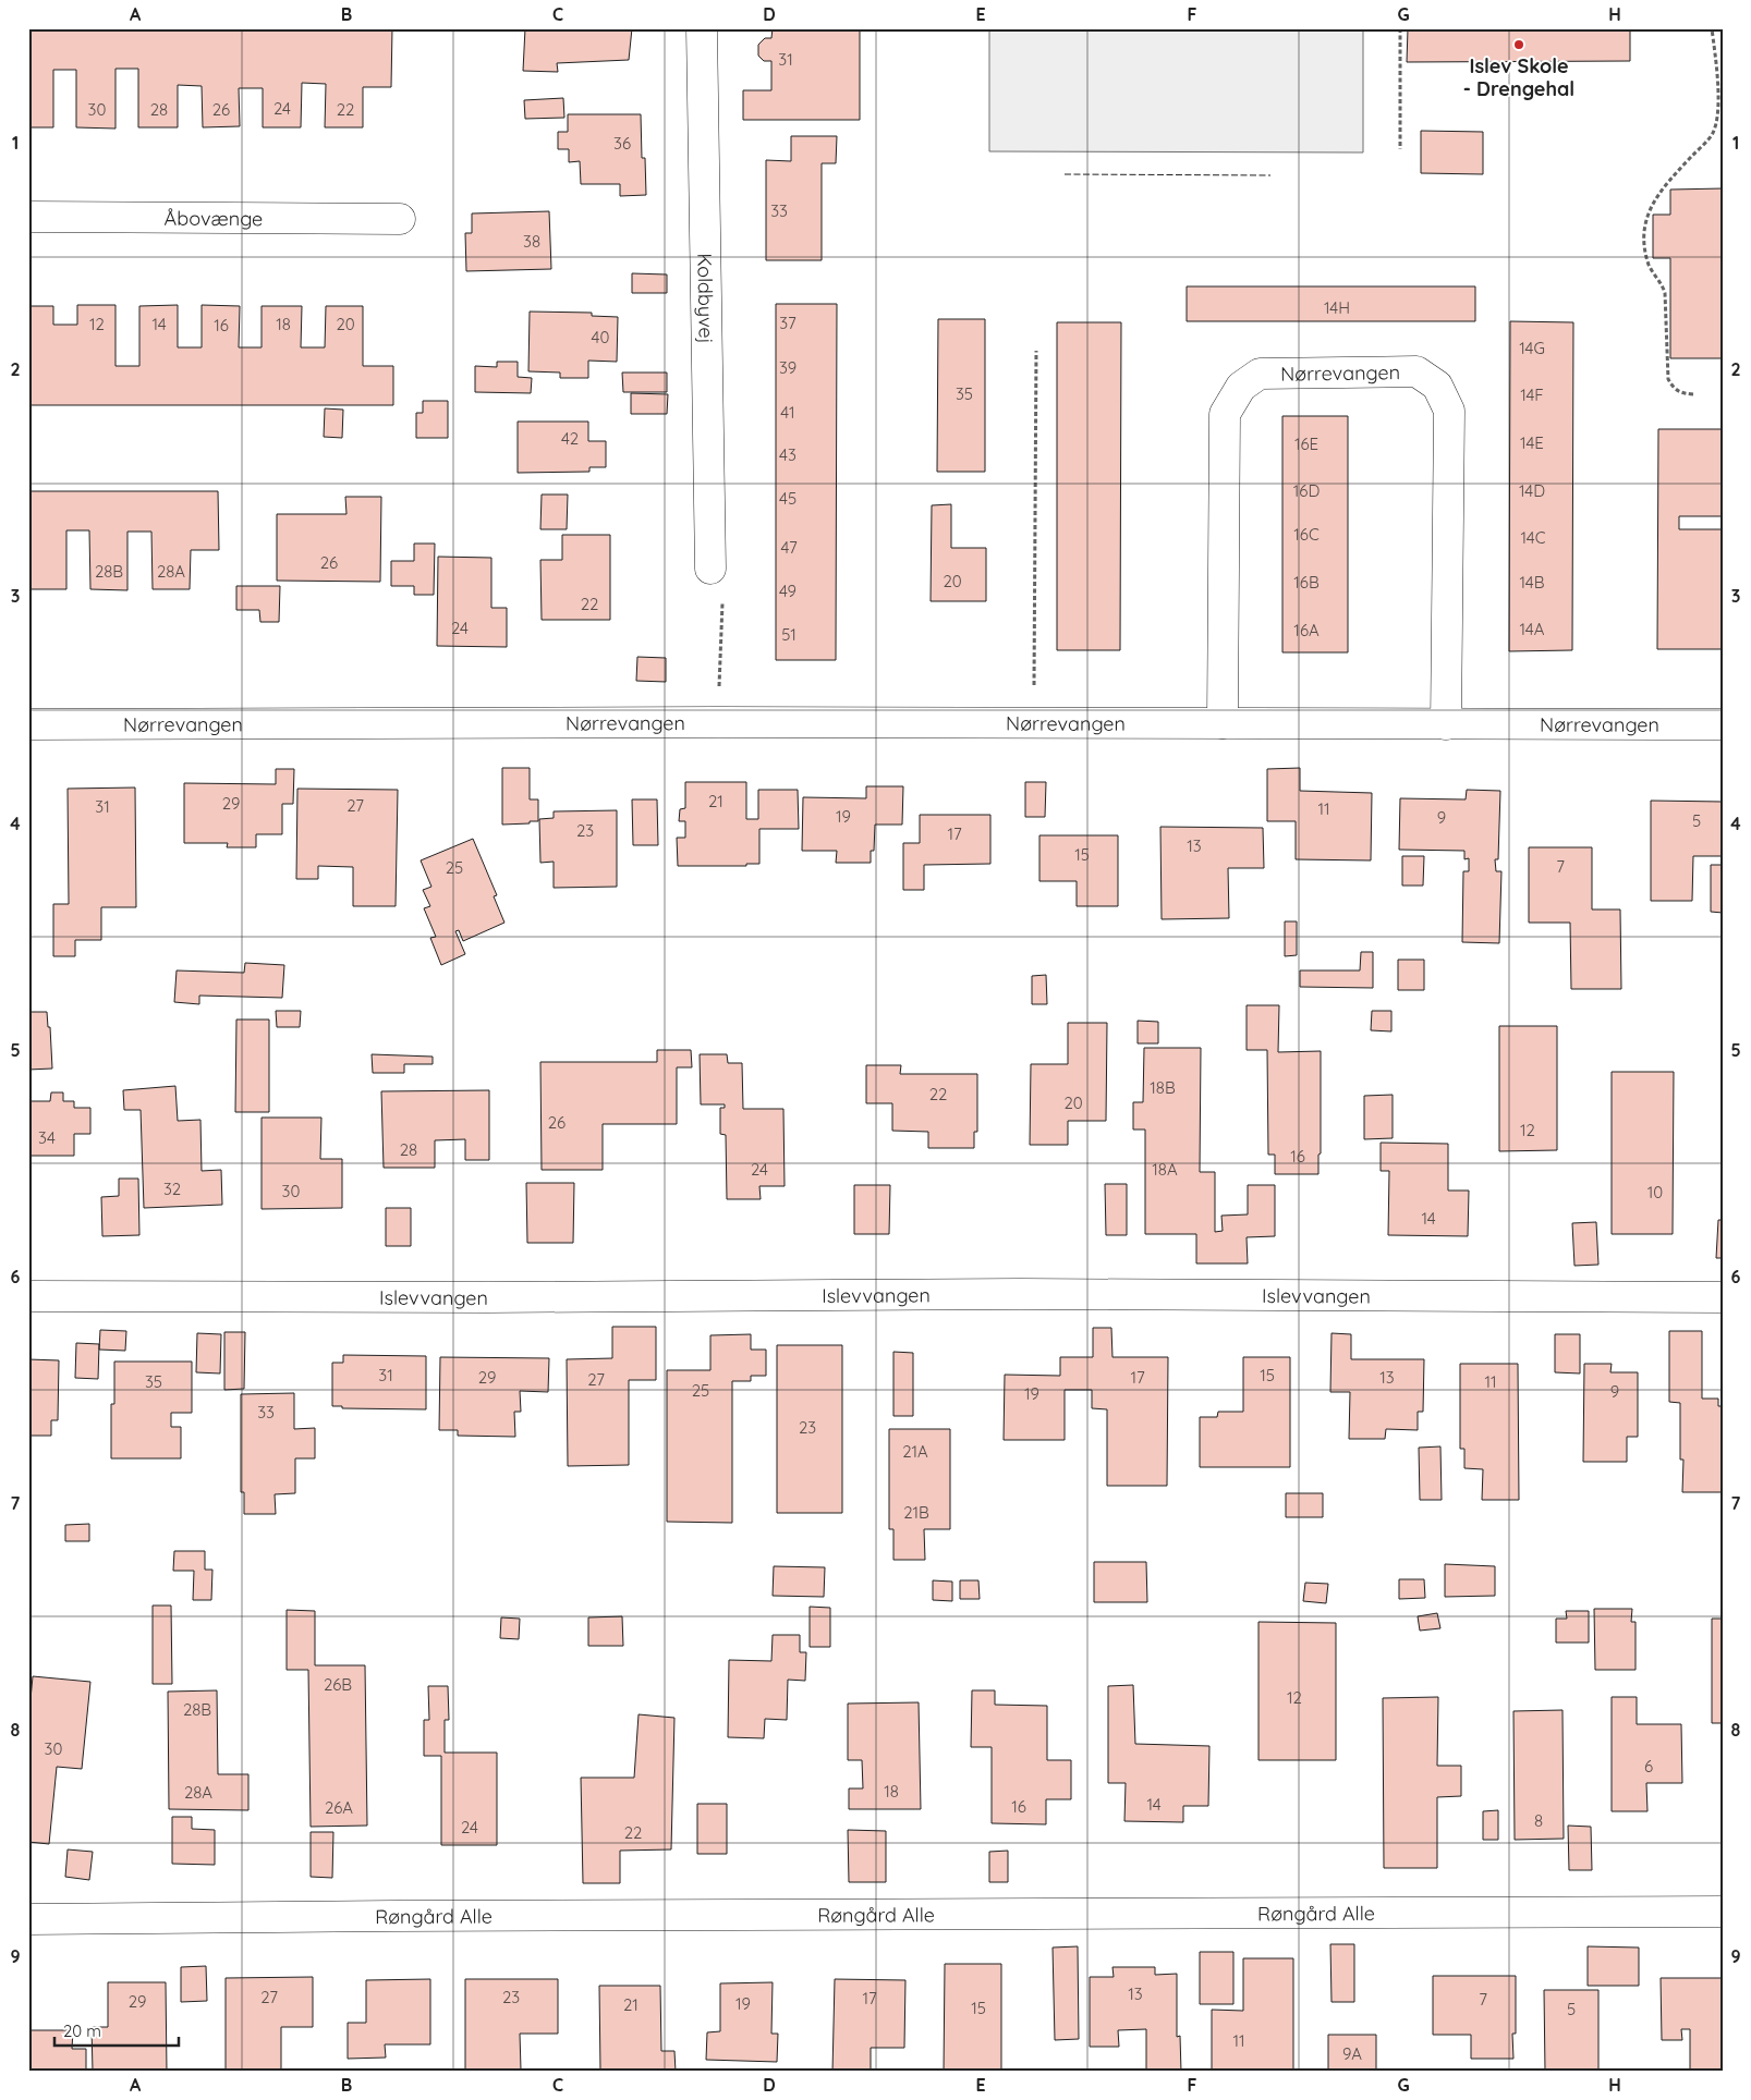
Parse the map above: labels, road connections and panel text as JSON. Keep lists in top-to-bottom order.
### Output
{
  "streets": {
    "street": [
      "Åbovænge",
      "Koldbyvej",
      "Nørrevangen",
      "Islevvangen",
      "Røngård Alle"
    ]
  },
  "places": ["Islev Skole - Drengehal"],
  "house_numbers": [
    "31",
    "24",
    "30",
    "28",
    "26",
    "22",
    "36",
    "33",
    "38",
    "14H",
    "37",
    "12",
    "14",
    "18",
    "20",
    "16",
    "40",
    "14G",
    "39",
    "35",
    "14F",
    "41",
    "42",
    "14E",
    "16E",
    "43",
    "16D",
    "14D",
    "45",
    "16C",
    "14C",
    "47",
    "26",
    "28B",
    "28A",
    "20",
    "16B",
    "14B",
    "49",
    "22",
    "24",
    "14A",
    "16A",
    "51",
    "21",
    "29",
    "27",
    "31",
    "11",
    "19",
    "9",
    "5",
    "23",
    "17",
    "13",
    "15",
    "7",
    "25",
    "18B",
    "22",
    "20",
    "26",
    "12",
    "34",
    "28",
    "16",
    "24",
    "18A",
    "32",
    "30",
    "10",
    "14",
    "31",
    "15",
    "29",
    "17",
    "13",
    "27",
    "35",
    "11",
    "25",
    "9",
    "19",
    "33",
    "23",
    "21A",
    "21B",
    "26B",
    "12",
    "28B",
    "30",
    "6",
    "18",
    "28A",
    "14",
    "16",
    "26A",
    "8",
    "24",
    "22",
    "13",
    "27",
    "23",
    "17",
    "7",
    "29",
    "19",
    "21",
    "15",
    "5",
    "11",
    "9A"
  ],
  "scale_bar": "20 m",
  "grid": {
    "columns": [
      "A",
      "B",
      "C",
      "D",
      "E",
      "F",
      "G",
      "H"
    ],
    "rows": [
      "1",
      "2",
      "3",
      "4",
      "5",
      "6",
      "7",
      "8",
      "9"
    ]
  }
}
